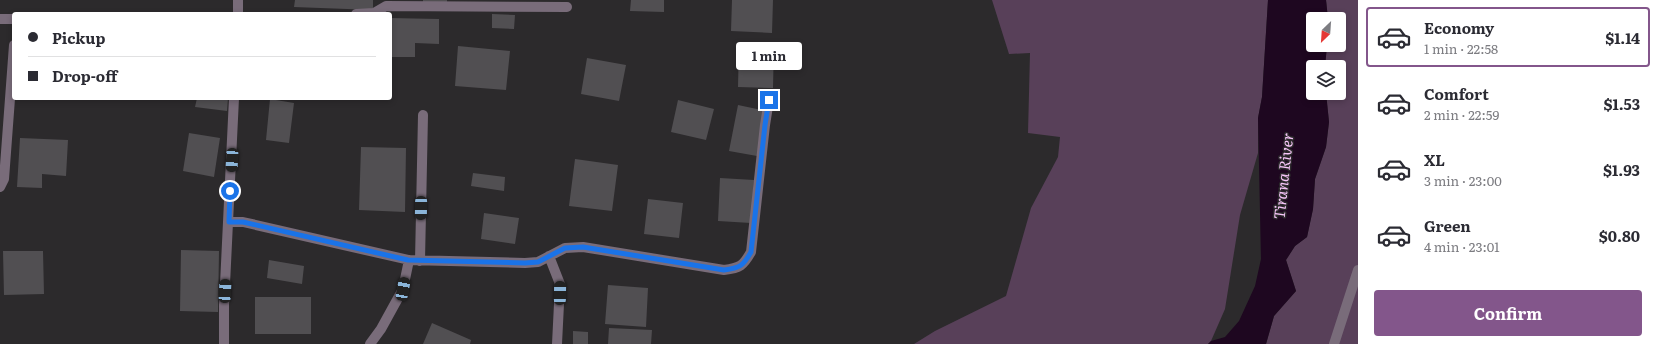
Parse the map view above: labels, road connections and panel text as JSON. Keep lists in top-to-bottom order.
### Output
{
  "water": ["Tirana River"],
  "north": "bottom left",
  "page": {
    "list": [
      {
        "name": "Economy",
        "note": "1 min · 22:58",
        "value": "$1.14"
      },
      {
        "name": "Comfort",
        "note": "2 min · 22:59",
        "value": "$1.53"
      },
      {
        "name": "XL",
        "note": "3 min · 23:00",
        "value": "$1.93"
      },
      {
        "name": "Green",
        "note": "4 min · 23:01",
        "value": "$0.80"
      }
    ],
    "banner": ["Pickup", "Drop-off"],
    "bubble": "1 min",
    "buttons": "Confirm"
  }
}
